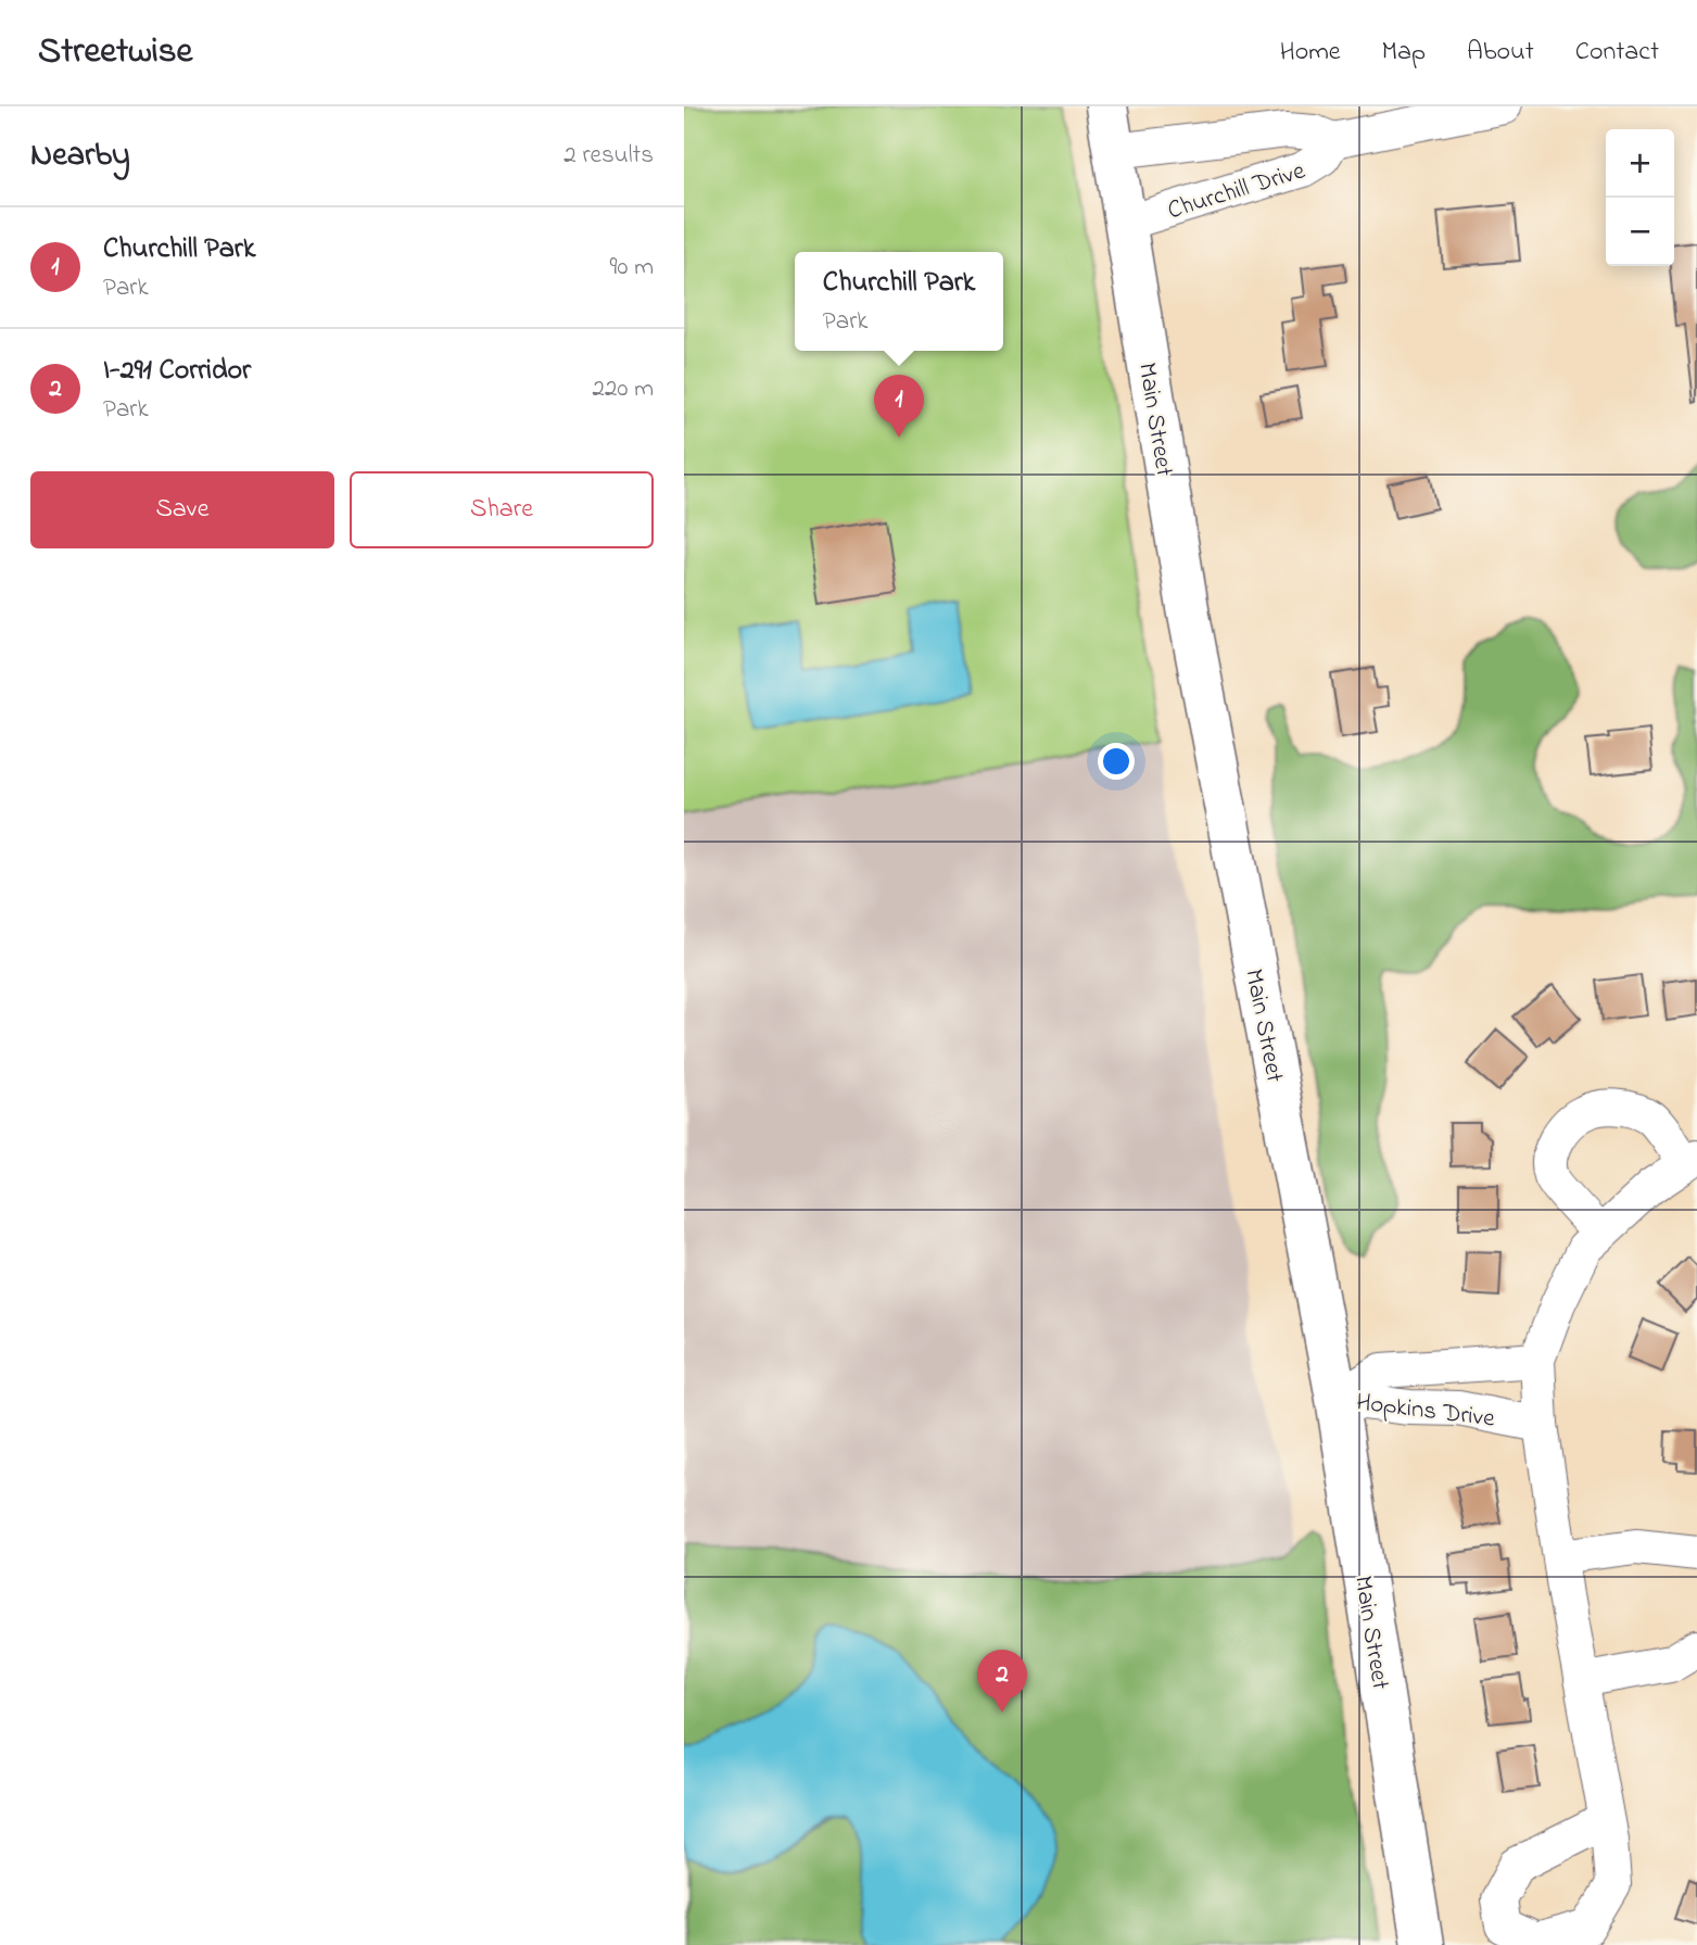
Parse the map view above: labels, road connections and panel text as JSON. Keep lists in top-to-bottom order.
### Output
{
  "streets": {
    "main road": ["Main Street"],
    "street": ["Churchill Drive", "Hopkins Drive"]
  },
  "crossings": [
    ["Churchill Drive", "Main Street"],
    ["Main Street", "Hopkins Drive"]
  ],
  "page": {
    "header": "Streetwise",
    "nav": [
      "Home",
      "Map",
      "About",
      "Contact"
    ],
    "heading": ["Nearby", "2 results"],
    "map_buttons": ["+", "−"],
    "list": [
      {
        "mark": "1",
        "name": "Churchill Park",
        "note": "Park",
        "value": "90 m"
      },
      {
        "mark": "2",
        "name": "I-291 Corridor",
        "note": "Park",
        "value": "220 m"
      }
    ],
    "popup": ["Churchill Park", "Park"],
    "pins": ["1", "2"],
    "buttons": ["Save", "Share"]
  }
}
